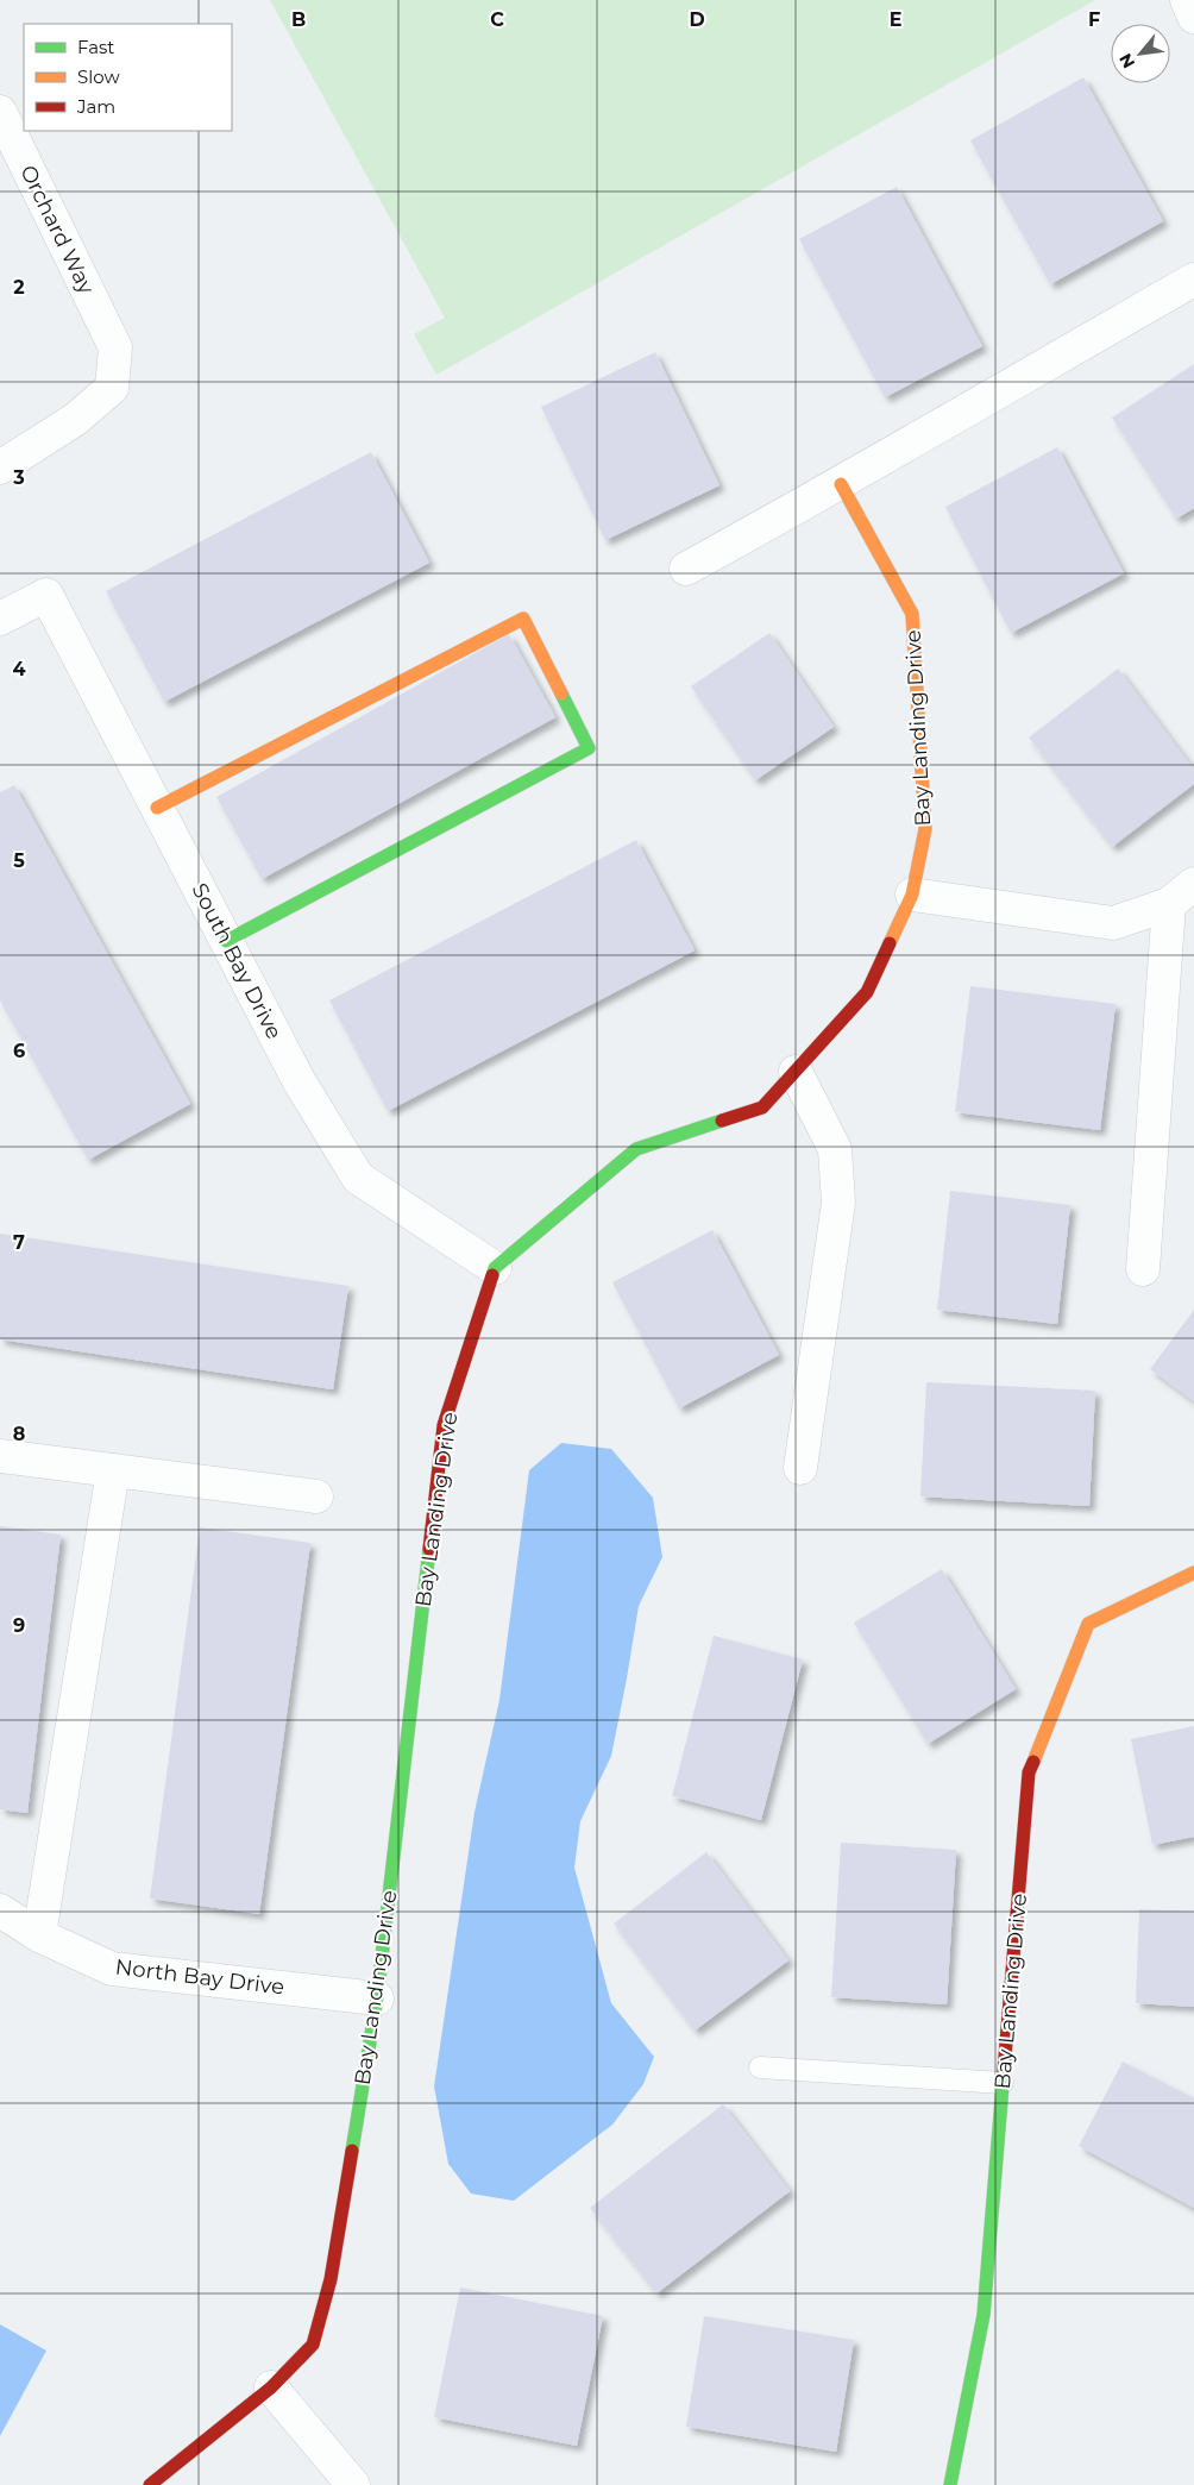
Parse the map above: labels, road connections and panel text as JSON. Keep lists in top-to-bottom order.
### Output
{
  "streets": {
    "street": [
      "Orchard Way",
      "Bay Landing Drive",
      "South Bay Drive",
      "North Bay Drive"
    ]
  },
  "crossings": [
    ["Bay Landing Drive", "South Bay Drive"],
    ["Bay Landing Drive", "North Bay Drive"]
  ],
  "legend": ["Fast", "Slow", "Jam"],
  "north": "bottom left",
  "grid": {
    "columns": [
      "B",
      "C",
      "D",
      "E",
      "F"
    ],
    "rows": [
      "2",
      "3",
      "4",
      "5",
      "6",
      "7",
      "8",
      "9"
    ]
  }
}
